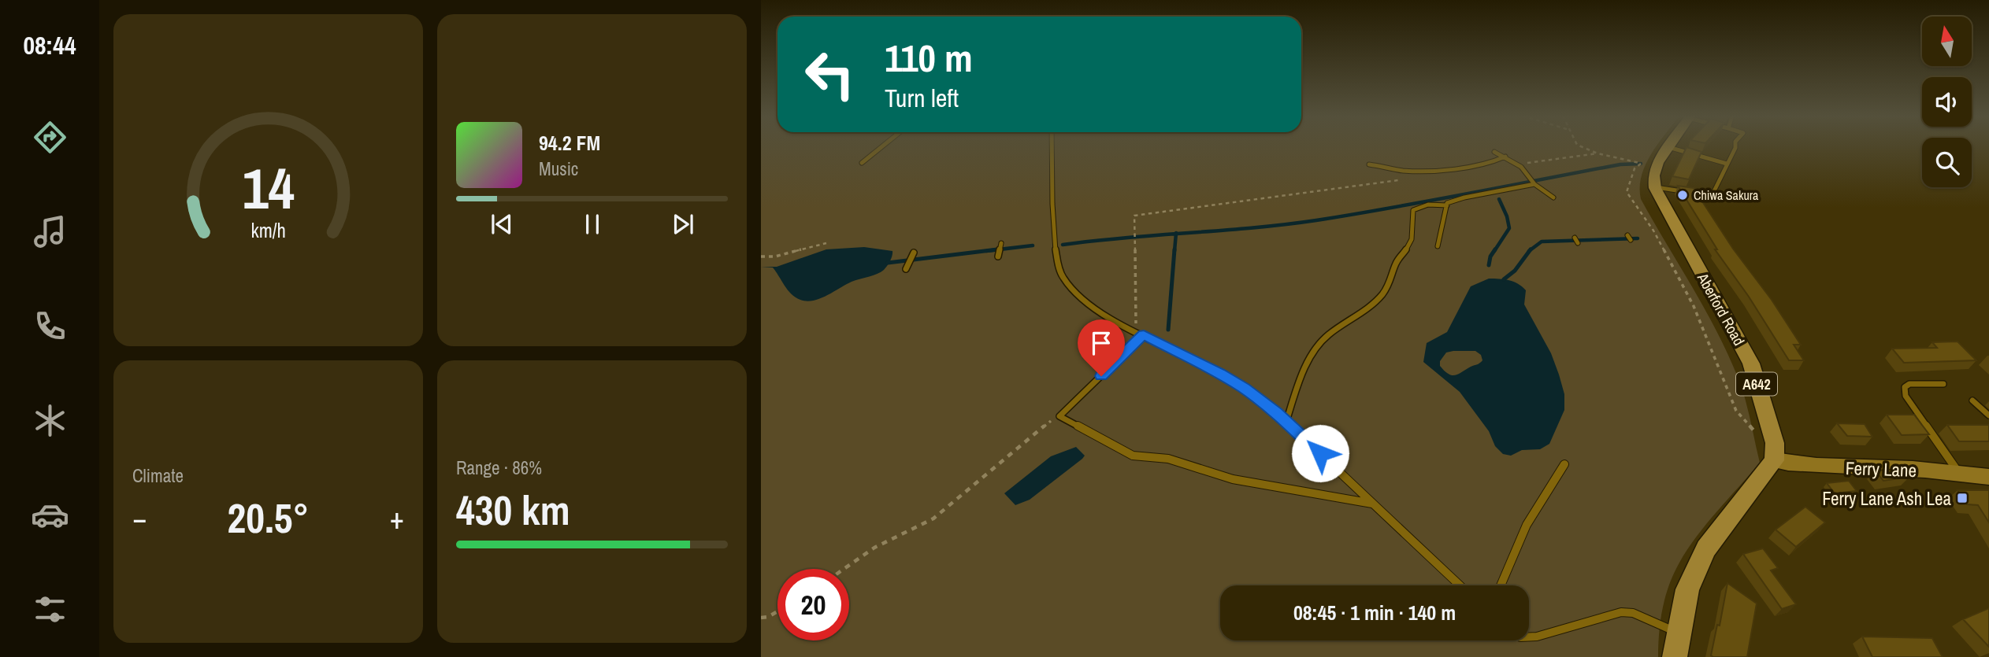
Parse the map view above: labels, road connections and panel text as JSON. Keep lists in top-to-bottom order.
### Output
{
  "streets": {
    "main road": ["Aberford Road", "A642"],
    "street": ["Ferry Lane"]
  },
  "crossings": [
    ["Aberford Road", "Ferry Lane"]
  ],
  "places": {
    "other": ["Chiwa Sakura"],
    "transit": ["Ferry Lane Ash Lea"]
  },
  "north": "top",
  "page": {
    "tabs": "08:44",
    "turn": ["110 m", "Turn left"],
    "song": ["94.2 FM", "Music"],
    "tile": [
      "Climate",
      ["Range · 86%", "430 km"]
    ],
    "heat": ["−", "20.5°", "+"],
    "limit": "20",
    "trip": "08:45 · 1 min · 140 m",
    "gauge": ["14", "km/h"]
  }
}
